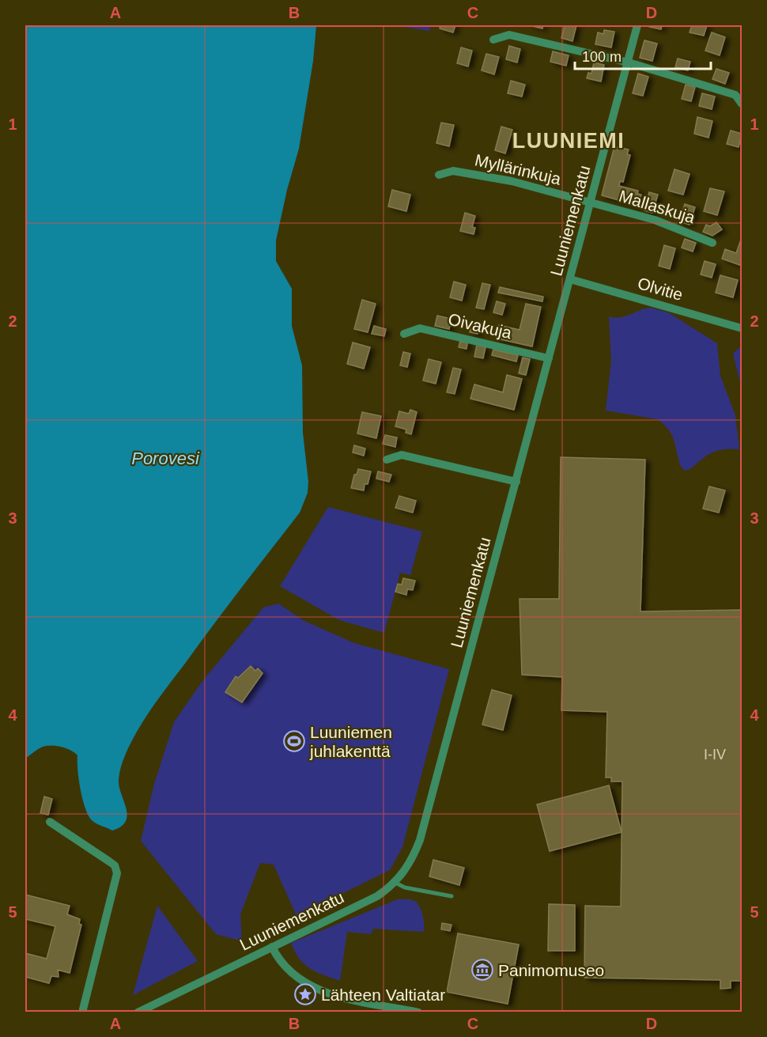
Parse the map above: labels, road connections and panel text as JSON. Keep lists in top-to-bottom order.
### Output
{
  "streets": {
    "street": [
      "Myllärinkuja",
      "Mallaskuja",
      "Luuniemenkatu",
      "Olvitie",
      "Oivakuja"
    ]
  },
  "crossings": [
    ["Myllärinkuja", "Mallaskuja"],
    ["Myllärinkuja", "Luuniemenkatu"],
    ["Mallaskuja", "Luuniemenkatu"],
    ["Luuniemenkatu", "Olvitie"],
    ["Luuniemenkatu", "Oivakuja"]
  ],
  "districts": ["LUUNIEMI"],
  "water": ["Porovesi"],
  "places": {
    "sports": ["Luuniemen juhlakenttä"],
    "museum": ["Panimomuseo"],
    "place": ["Lähteen Valtiatar"]
  },
  "house_numbers": ["I-IV"],
  "scale_bar": "100 m",
  "grid": {
    "columns": [
      "A",
      "B",
      "C",
      "D"
    ],
    "rows": [
      "1",
      "2",
      "3",
      "4",
      "5"
    ]
  }
}
